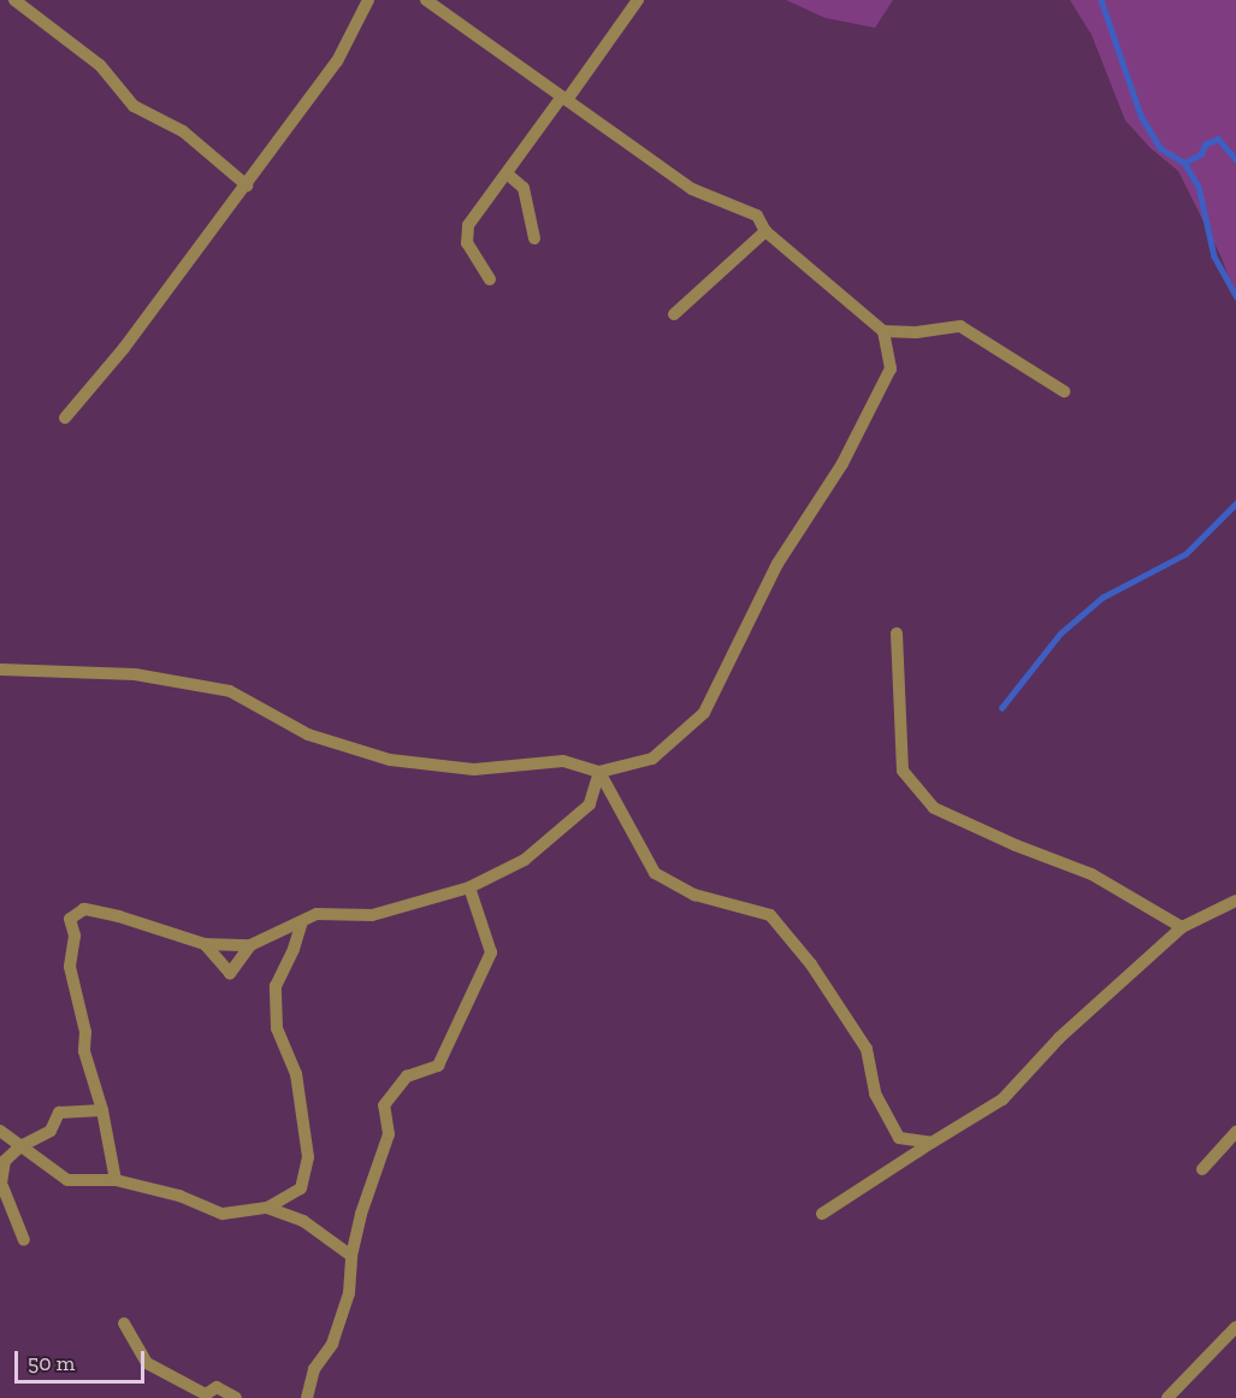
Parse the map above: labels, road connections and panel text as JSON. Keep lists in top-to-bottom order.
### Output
{
  "scale_bar": "50 m"
}
